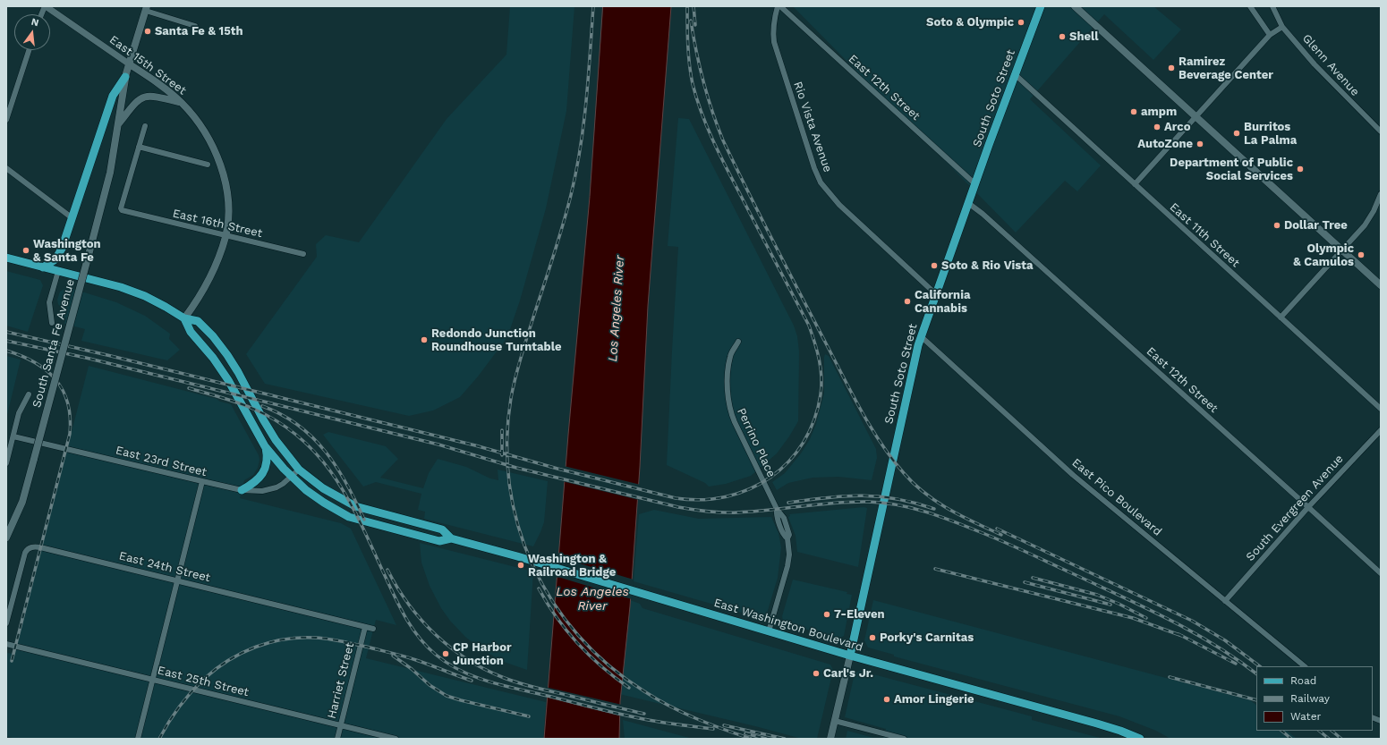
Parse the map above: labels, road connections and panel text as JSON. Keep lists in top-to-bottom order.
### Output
{
  "streets": {
    "main road": [
      "East 15th Street",
      "South Soto Street",
      "South Santa Fe Avenue",
      "East Washington Boulevard"
    ],
    "street": [
      "Glenn Avenue",
      "East 12th Street",
      "Rio Vista Avenue",
      "East 16th Street",
      "East 11th Street",
      "Perrino Place",
      "East 23rd Street",
      "East Pico Boulevard",
      "South Evergreen Avenue",
      "East 24th Street",
      "Harriet Street",
      "East 25th Street"
    ]
  },
  "crossings": [
    ["East 15th Street", "East 16th Street"],
    ["East 15th Street", "South Santa Fe Avenue"],
    ["East 15th Street", "East Washington Boulevard"],
    ["East 12th Street", "South Soto Street"],
    ["East 12th Street", "Rio Vista Avenue"],
    ["East 12th Street", "South Evergreen Avenue"],
    ["South Soto Street", "Rio Vista Avenue"],
    ["South Soto Street", "East 11th Street"],
    ["South Soto Street", "East Pico Boulevard"],
    ["South Soto Street", "East Washington Boulevard"],
    ["South Santa Fe Avenue", "East 23rd Street"],
    ["South Santa Fe Avenue", "East Washington Boulevard"],
    ["Perrino Place", "East Washington Boulevard"],
    ["East 23rd Street", "East Washington Boulevard"],
    ["East Pico Boulevard", "South Evergreen Avenue"],
    ["East 24th Street", "Harriet Street"],
    ["Harriet Street", "East 25th Street"]
  ],
  "water": ["Los Angeles River"],
  "places": [
    "Soto & Olympic",
    "Santa Fe & 15th",
    "Shell",
    "Ramirez Beverage Center",
    "ampm",
    "Arco",
    "Burritos La Palma",
    "AutoZone",
    "Department of Public Social Services",
    "Dollar Tree",
    "Washington & Santa Fe",
    "Olympic & Camulos",
    "Soto & Rio Vista",
    "California Cannabis",
    "Redondo Junction Roundhouse Turntable",
    "Washington & Railroad Bridge",
    "7-Eleven",
    "Porky's Carnitas",
    "CP Harbor Junction",
    "Carl's Jr.",
    "Amor Lingerie"
  ],
  "legend": ["Road", "Railway", "Water"],
  "north": "top"
}
